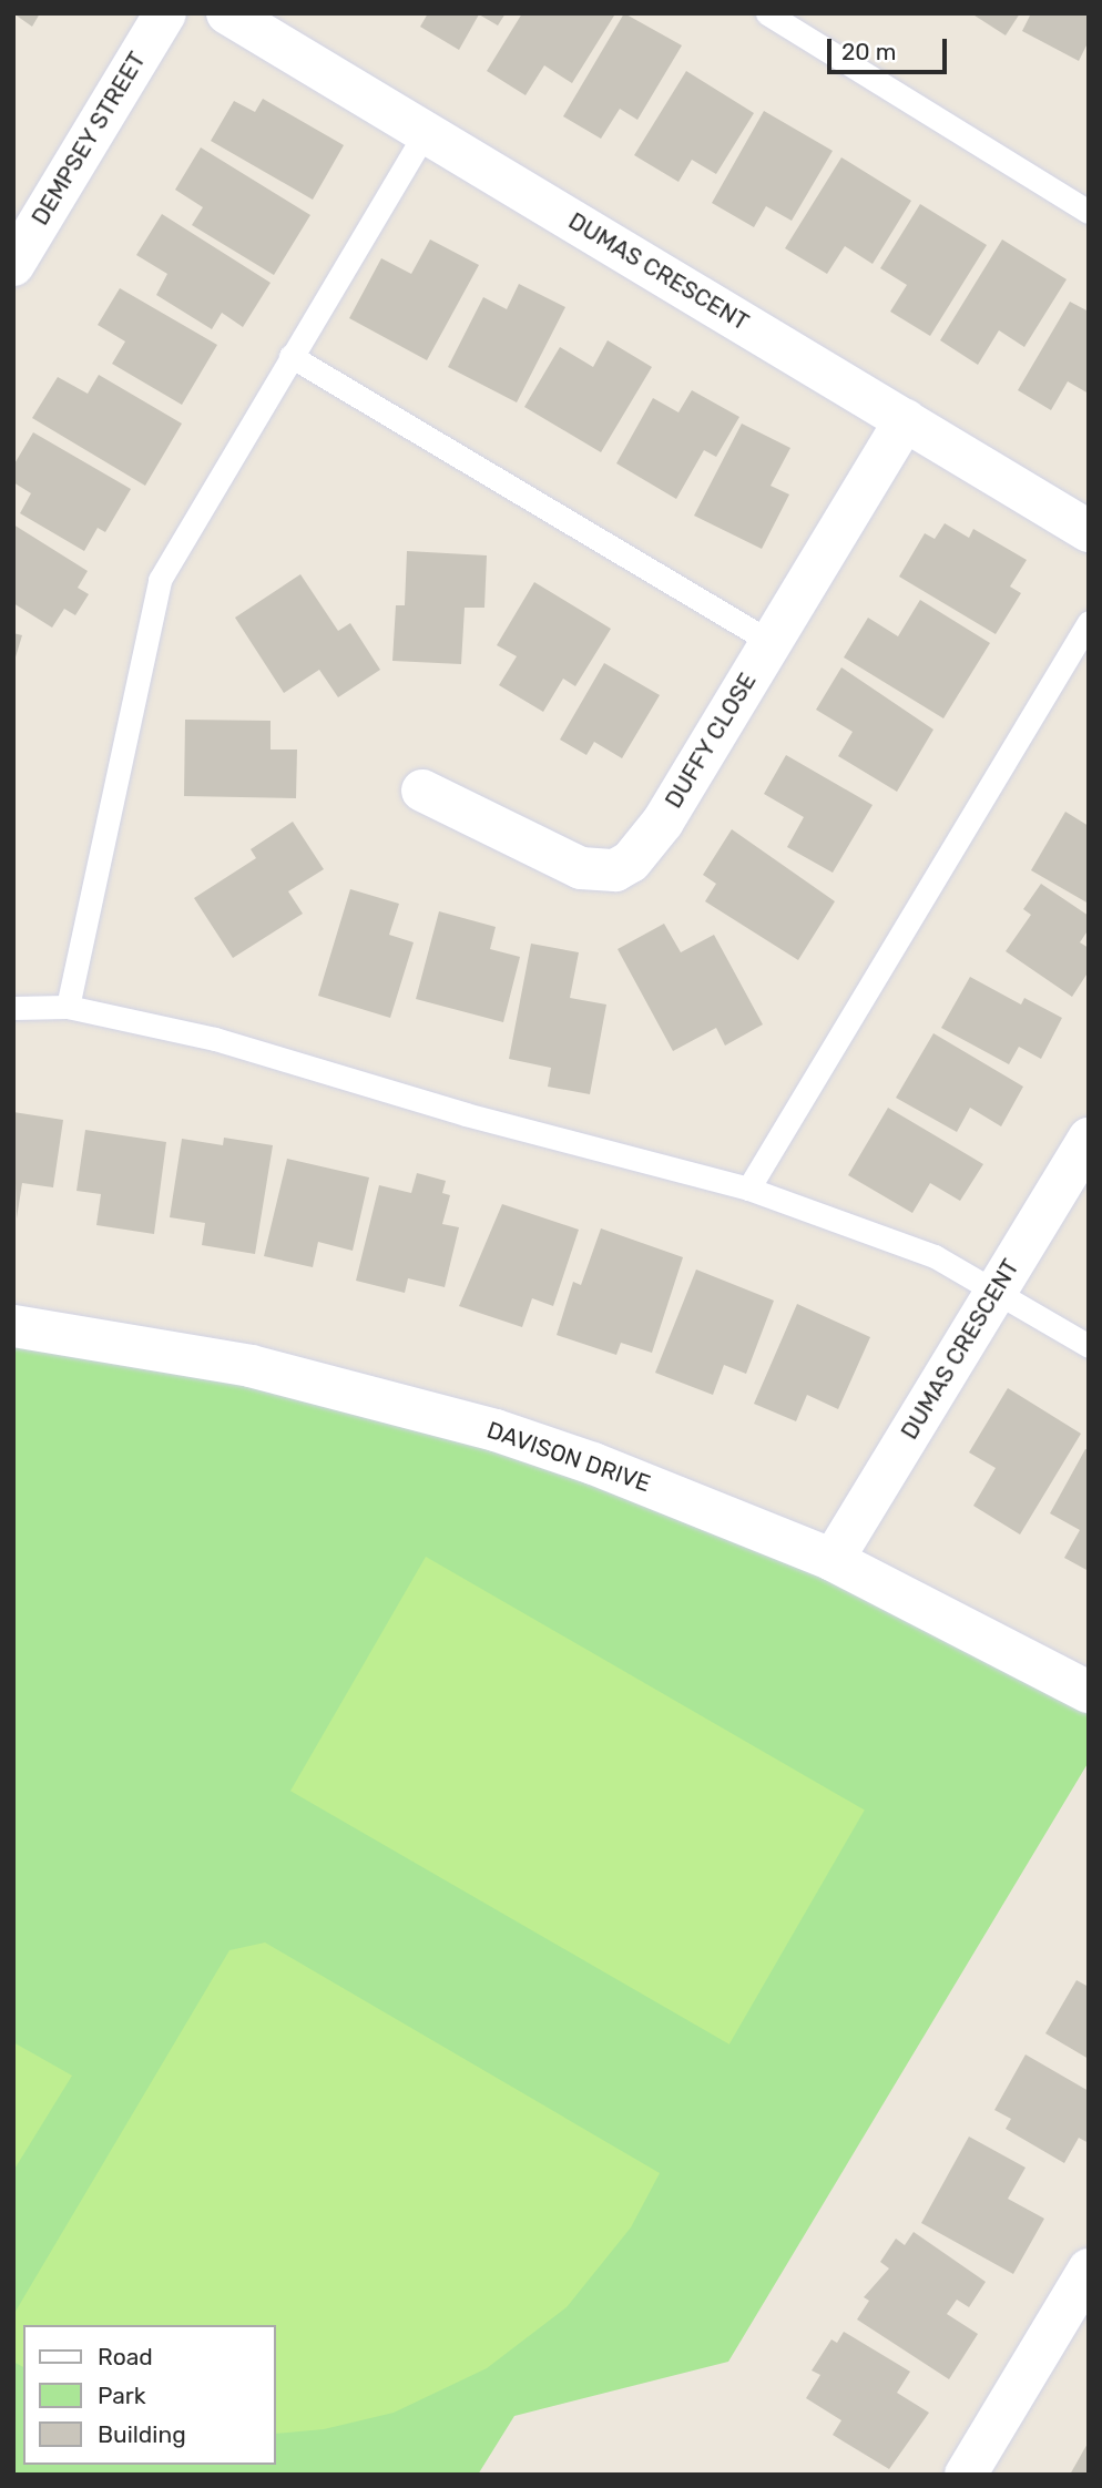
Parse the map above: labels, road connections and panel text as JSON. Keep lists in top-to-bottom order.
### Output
{
  "streets": {
    "street": [
      "DEMPSEY STREET",
      "DUMAS CRESCENT",
      "DUFFY CLOSE",
      "DAVISON DRIVE"
    ]
  },
  "crossings": [
    ["DUMAS CRESCENT", "DUFFY CLOSE"],
    ["DUMAS CRESCENT", "DAVISON DRIVE"]
  ],
  "legend": ["Road", "Park", "Building"],
  "scale_bar": "20 m"
}
